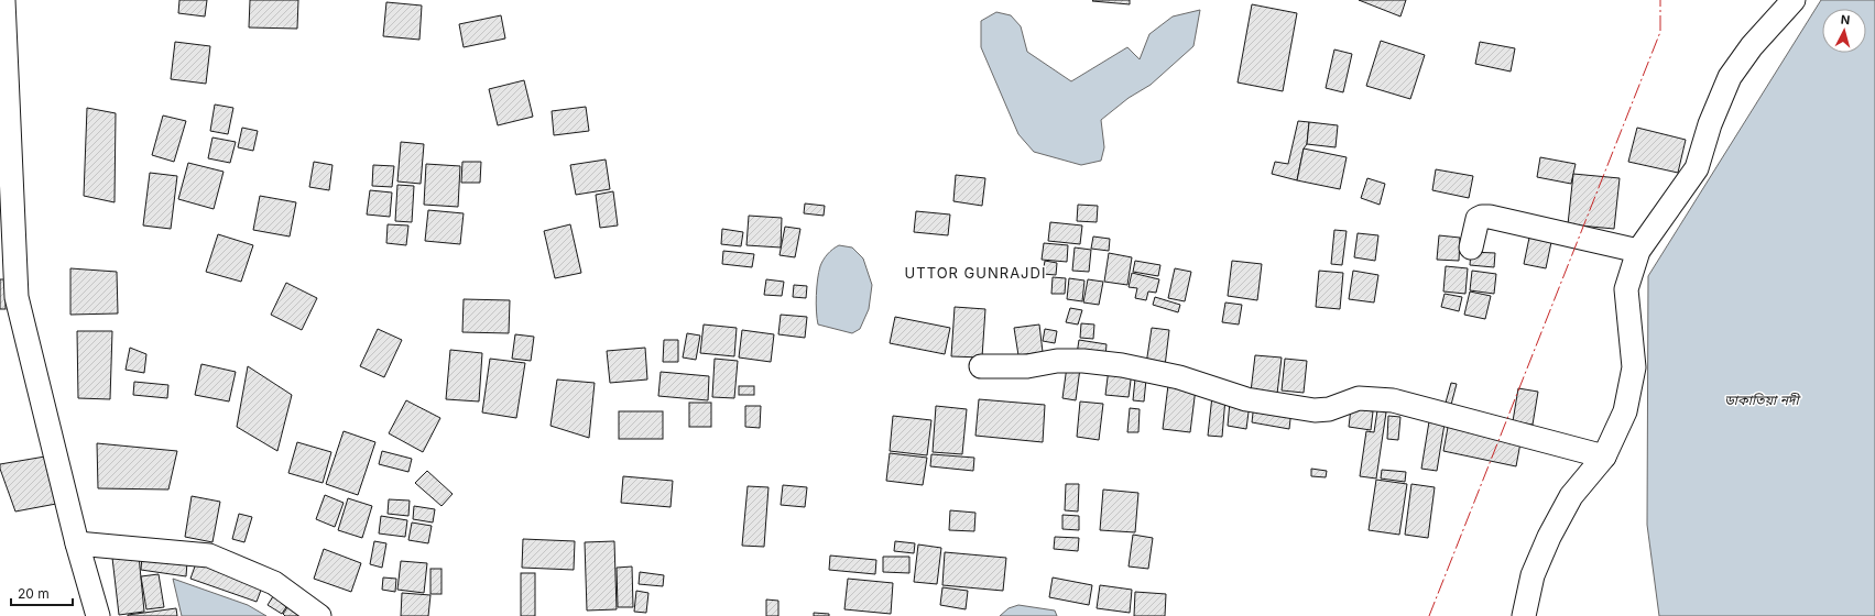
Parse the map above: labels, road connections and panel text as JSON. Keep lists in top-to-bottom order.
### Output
{
  "districts": ["UTTOR GUNRAJDI"],
  "water": ["ডাকাতিয়া নদী"],
  "scale_bar": "20 m",
  "north": "top"
}
